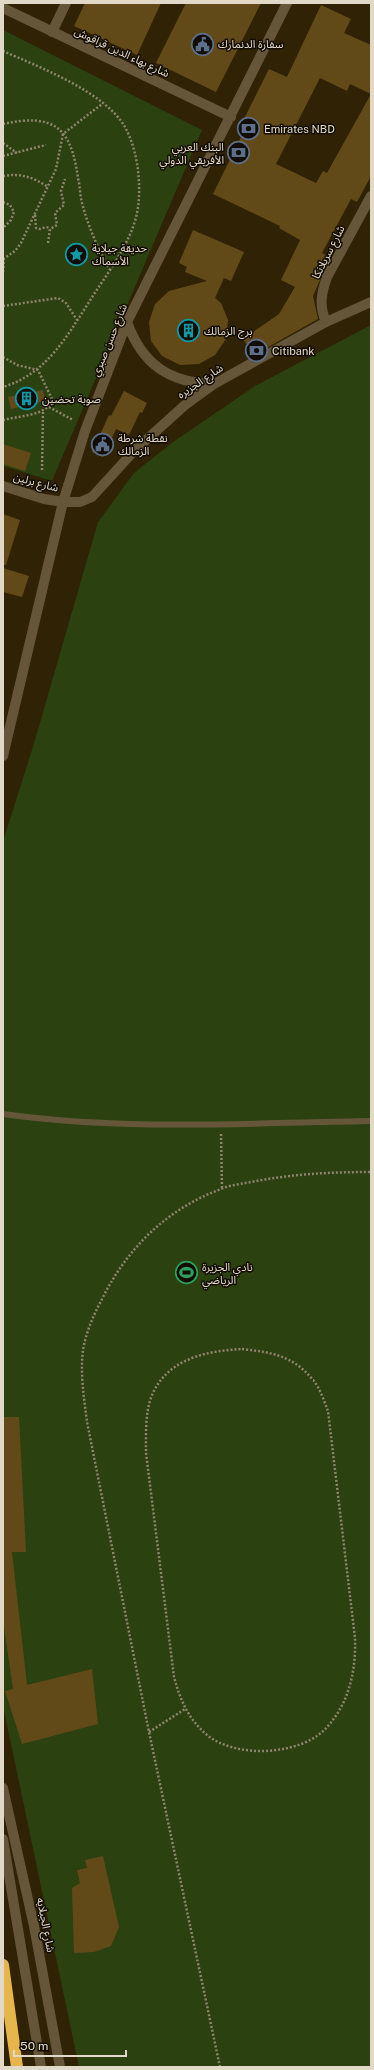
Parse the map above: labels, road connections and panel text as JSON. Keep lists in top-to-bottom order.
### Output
{
  "streets": {
    "street": [
      "شارع بهاء الدين قراقوش",
      "شارع سريلانكا",
      "شارع حسن صبري",
      "شارع الجزيره",
      "شارع برلين",
      "شارع الجبلايه"
    ]
  },
  "crossings": [
    ["شارع بهاء الدين قراقوش", "شارع حسن صبري"],
    ["شارع سريلانكا", "شارع الجزيره"],
    ["شارع حسن صبري", "شارع الجزيره"],
    ["شارع حسن صبري", "شارع برلين"],
    ["شارع الجزيره", "شارع برلين"]
  ],
  "places": {
    "public building": ["سفارة الدنمارك", "نقطة شرطة الزمالك"],
    "bank": ["Emirates NBD", "البنك العربي الأفريقي الدولي", "Citibank"],
    "place": ["حديقة جيلاية الأسماك"],
    "building": ["برج الزمالك", "صوبة تحضين"],
    "sports": ["نادي الجزيرة الرياضي"]
  },
  "scale_bar": "50 m"
}
